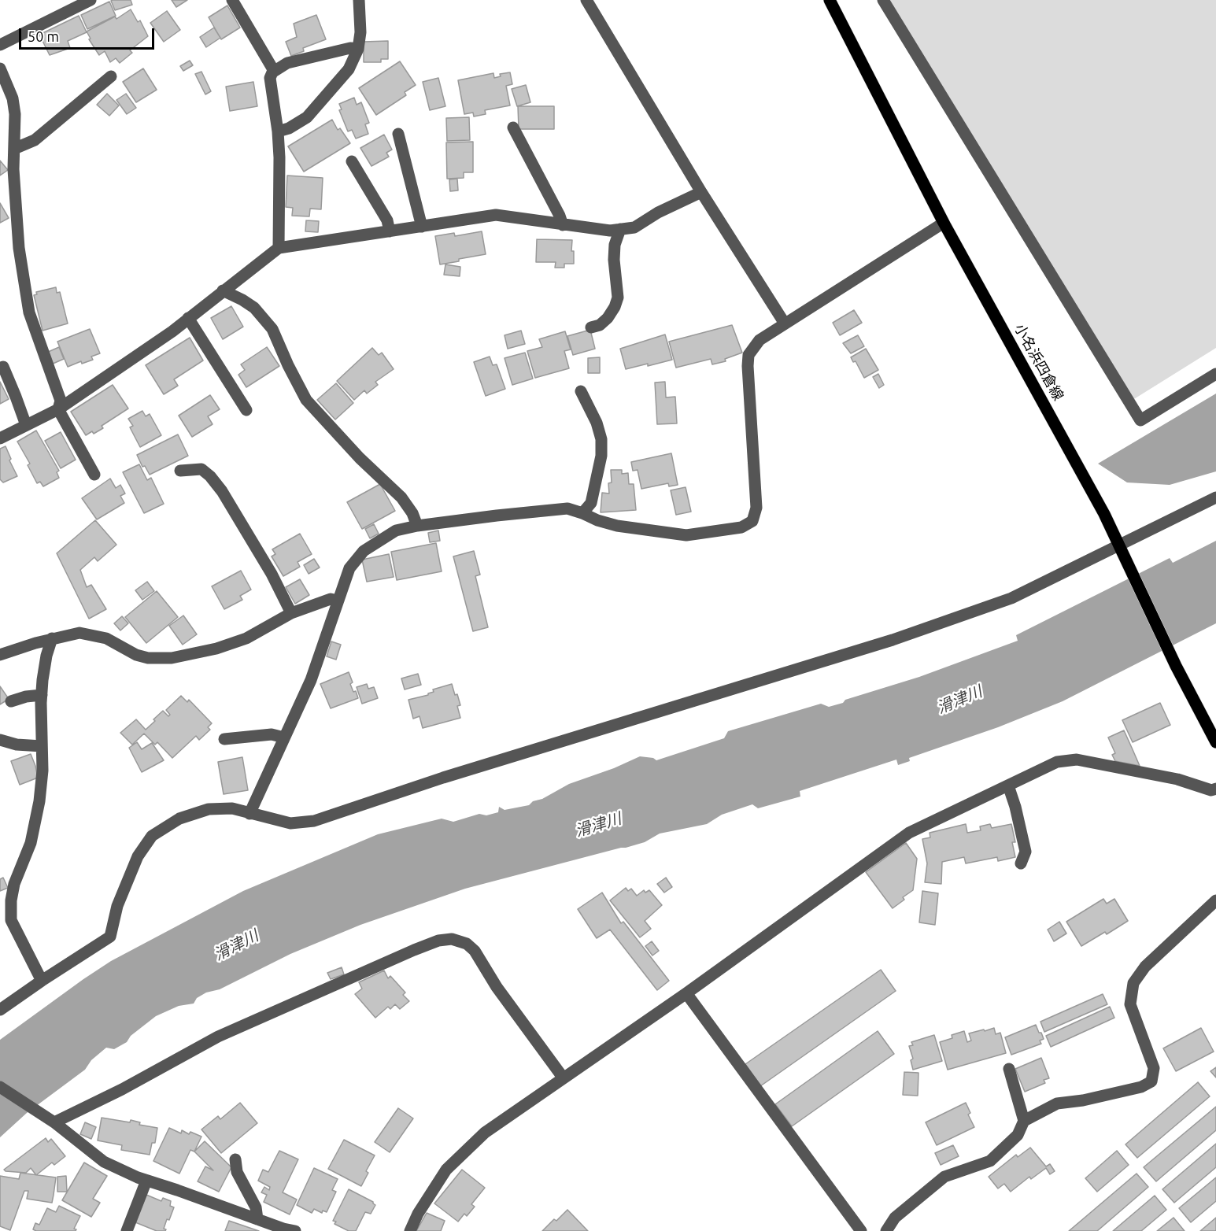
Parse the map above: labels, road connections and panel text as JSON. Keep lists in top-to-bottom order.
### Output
{
  "streets": {
    "main road": ["小名浜四倉線"]
  },
  "water": ["滑津川"],
  "scale_bar": "50 m"
}
